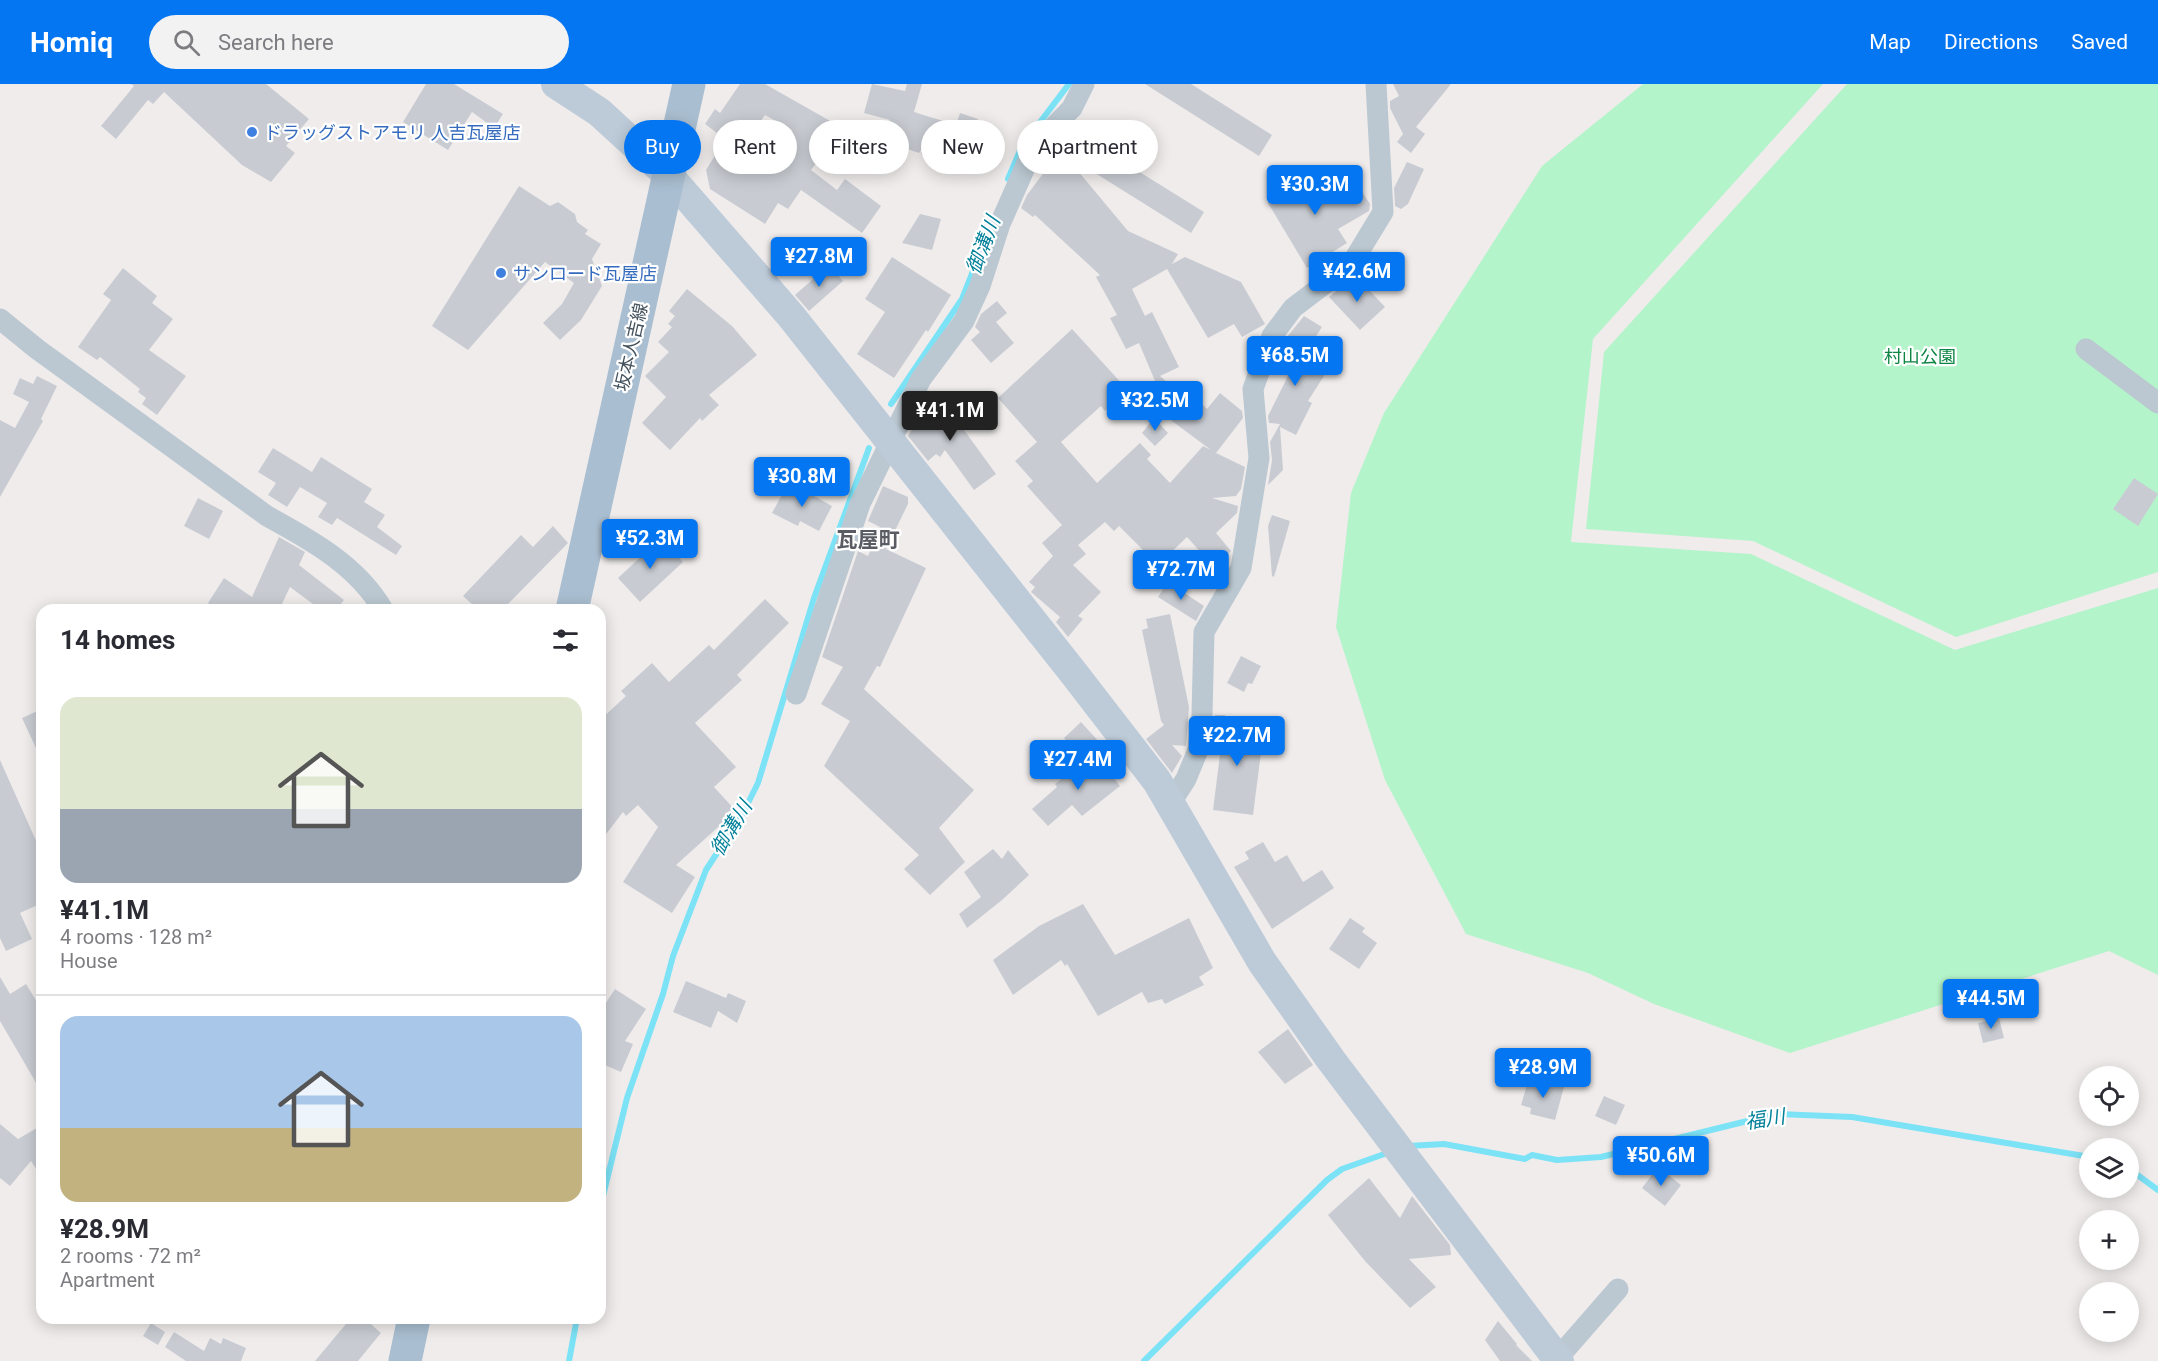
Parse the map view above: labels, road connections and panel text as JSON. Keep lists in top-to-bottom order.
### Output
{
  "streets": {
    "main road": ["坂本人吉線"]
  },
  "districts": ["瓦屋町"],
  "water": ["御溝川", "福川"],
  "parks": ["村山公園"],
  "places": ["ドラッグストアモリ 人吉瓦屋店", "サンロード瓦屋店"],
  "page": {
    "header": "Homiq",
    "search": "Search here",
    "nav": ["Map", "Directions", "Saved"],
    "chip": [
      "Buy",
      "Rent",
      "Filters",
      "New",
      "Apartment"
    ],
    "price": [
      "¥30.3M",
      "¥27.8M",
      "¥42.6M",
      "¥68.5M",
      "¥32.5M",
      "¥41.1M",
      "¥30.8M",
      "¥52.3M",
      "¥72.7M",
      "¥22.7M",
      "¥27.4M",
      "¥44.5M",
      "¥28.9M",
      "¥50.6M"
    ],
    "heading": "14 homes",
    "list": [
      {
        "name": "¥41.1M",
        "note": "4 rooms · 128 m² · House"
      },
      {
        "name": "¥28.9M",
        "note": "2 rooms · 72 m² · Apartment"
      }
    ],
    "map_buttons": ["+", "−"]
  }
}
